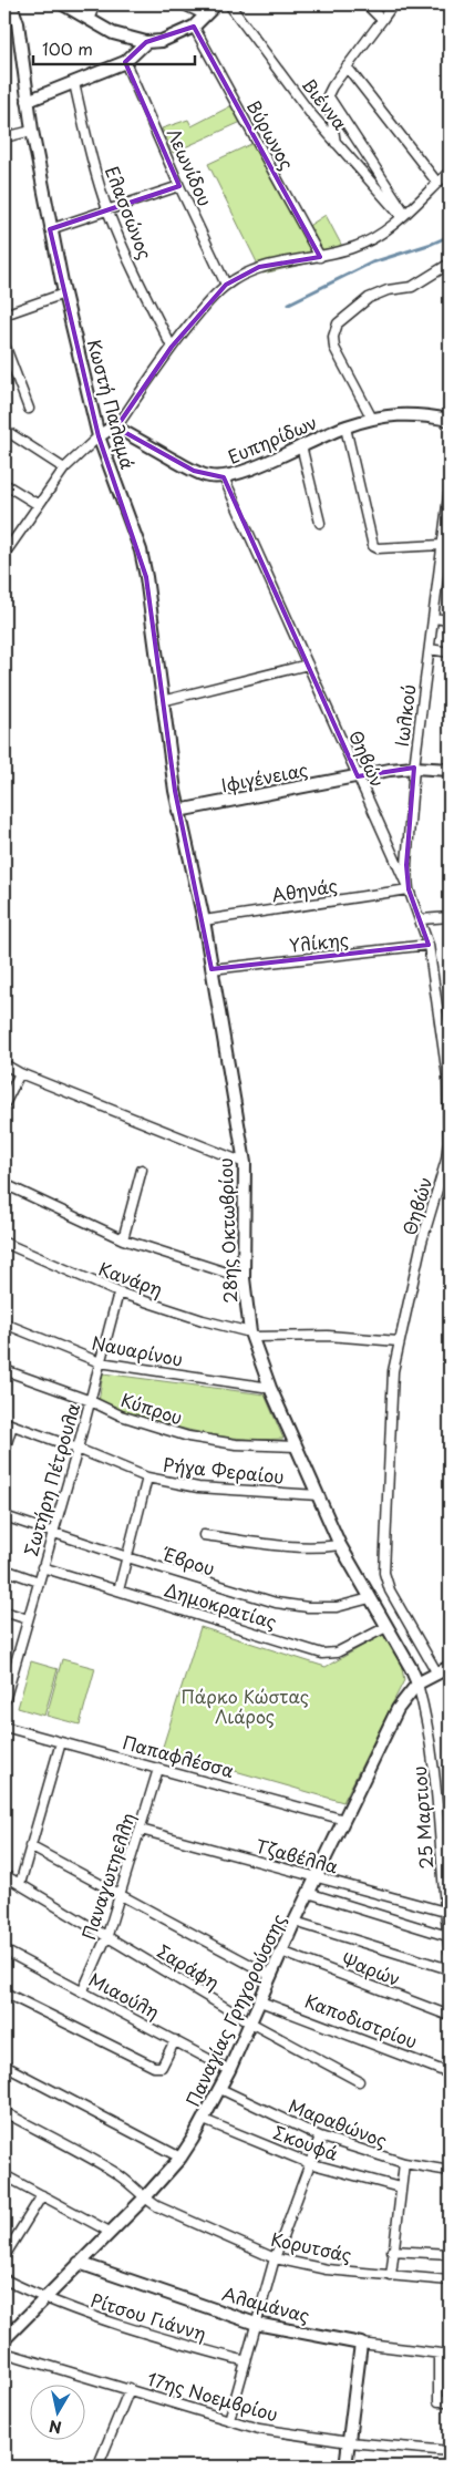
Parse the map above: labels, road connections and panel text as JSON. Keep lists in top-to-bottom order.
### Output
{
  "streets": {
    "street": [
      "Βιέννα",
      "Βύρωνος",
      "Λεωνίδου",
      "Ελασσώνος",
      "Κωστή Παλαμά",
      "Ευπηρίδων",
      "Ιωλκού",
      "Θηβών",
      "Ιφιγένειας",
      "Αθηνάς",
      "Υλίκης",
      "28ης Οκτωβρίου",
      "Κανάρη",
      "Ναυαρίνου",
      "Κύπρου",
      "Ρήγα Φεραίου",
      "Σωτήρη Πέτρουλα",
      "Έβρου",
      "Δημοκρατίας",
      "Παπαφλέσσα",
      "25 Μαρτιου",
      "Τζαβέλλα",
      "Παναγωτηελλη",
      "Σαράφη",
      "Ψαρών",
      "Μιαούλη",
      "Παναγίας Γρηγορούσσης",
      "Καποδιστρίου",
      "Μαραθώνος",
      "Σκουφά",
      "Κορυτσάς",
      "Αλαμάνας",
      "Ρίτσου Γιάννη",
      "17ης Νοεμβρίου"
    ]
  },
  "crossings": [
    ["Κωστή Παλαμά", "Ιφιγένειας"],
    ["Κωστή Παλαμά", "28ης Οκτωβρίου"],
    ["Ευπηρίδων", "Θηβών"],
    ["Ιωλκού", "Θηβών"],
    ["Ιωλκού", "Ιφιγένειας"],
    ["Ιωλκού", "Αθηνάς"],
    ["Θηβών", "Ιφιγένειας"],
    ["Θηβών", "Αθηνάς"],
    ["Θηβών", "Υλίκης"],
    ["Θηβών", "Κανάρη"],
    ["Θηβών", "Παναγίας Γρηγορούσσης"],
    ["Ιφιγένειας", "28ης Οκτωβρίου"],
    ["Αθηνάς", "28ης Οκτωβρίου"],
    ["Υλίκης", "28ης Οκτωβρίου"],
    ["28ης Οκτωβρίου", "Κανάρη"],
    ["28ης Οκτωβρίου", "Ναυαρίνου"],
    ["28ης Οκτωβρίου", "Κύπρου"],
    ["28ης Οκτωβρίου", "Ρήγα Φεραίου"],
    ["28ης Οκτωβρίου", "Έβρου"],
    ["28ης Οκτωβρίου", "Δημοκρατίας"],
    ["28ης Οκτωβρίου", "25 Μαρτιου"],
    ["28ης Οκτωβρίου", "Παναγίας Γρηγορούσσης"],
    ["Κανάρη", "Σωτήρη Πέτρουλα"],
    ["Ναυαρίνου", "Σωτήρη Πέτρουλα"],
    ["Κύπρου", "Σωτήρη Πέτρουλα"],
    ["Ρήγα Φεραίου", "Σωτήρη Πέτρουλα"],
    ["Σωτήρη Πέτρουλα", "Έβρου"],
    ["Σωτήρη Πέτρουλα", "Δημοκρατίας"],
    ["Παπαφλέσσα", "Παναγωτηελλη"],
    ["Παπαφλέσσα", "Παναγίας Γρηγορούσσης"],
    ["25 Μαρτιου", "Τζαβέλλα"],
    ["25 Μαρτιου", "Παναγίας Γρηγορούσσης"],
    ["Τζαβέλλα", "Παναγωτηελλη"],
    ["Τζαβέλλα", "Παναγίας Γρηγορούσσης"],
    ["Παναγωτηελλη", "Σαράφη"],
    ["Παναγωτηελλη", "Μιαούλη"],
    ["Σαράφη", "Παναγίας Γρηγορούσσης"],
    ["Ψαρών", "Παναγίας Γρηγορούσσης"],
    ["Μιαούλη", "Παναγίας Γρηγορούσσης"],
    ["Παναγίας Γρηγορούσσης", "Καποδιστρίου"],
    ["Παναγίας Γρηγορούσσης", "Μαραθώνος"],
    ["Παναγίας Γρηγορούσσης", "Σκουφά"],
    ["Παναγίας Γρηγορούσσης", "Κορυτσάς"],
    ["Παναγίας Γρηγορούσσης", "Αλαμάνας"],
    ["Παναγίας Γρηγορούσσης", "Ρίτσου Γιάννη"]
  ],
  "parks": ["Πάρκο Κώστας Λιάρος"],
  "scale_bar": "100 m",
  "north": "bottom"
}
